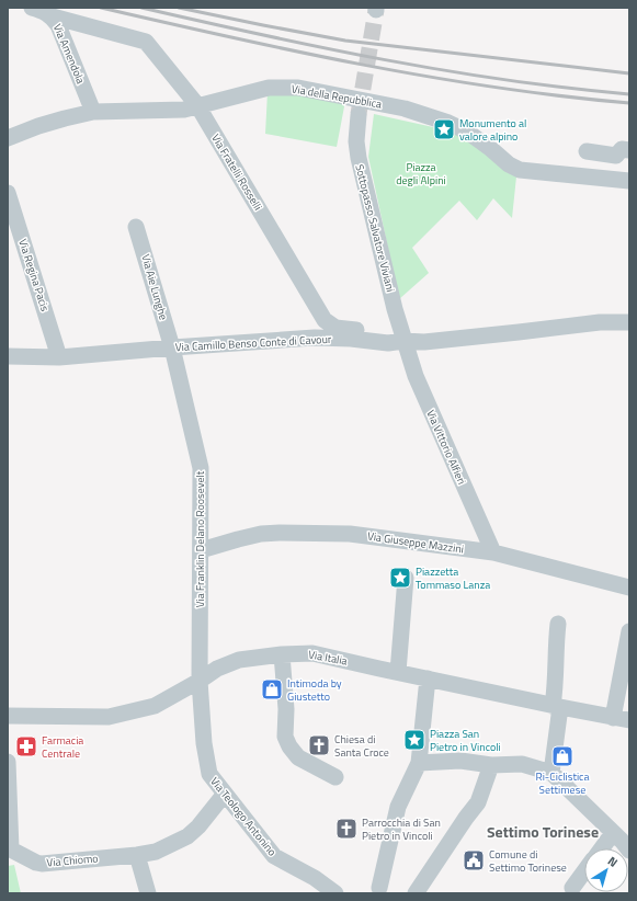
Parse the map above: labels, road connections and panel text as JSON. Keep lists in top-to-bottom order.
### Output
{
  "streets": {
    "street": [
      "Via Amendola",
      "Via della Repubblica",
      "Via Fratelli Rosselli",
      "Sottopasso Salvatore Viviani",
      "Via Regina Pacis",
      "Via Aie Lunghe",
      "Via Camillo Benso Conte di Cavour",
      "Via Vittorio Alfieri",
      "Via Franklin Delano Roosevelt",
      "Via Giuseppe Mazzini",
      "Via Italia",
      "Via Teologo Antonino",
      "Via Chiomo"
    ]
  },
  "crossings": [
    ["Via Amendola", "Via della Repubblica"],
    ["Via Amendola", "Via Fratelli Rosselli"],
    ["Via della Repubblica", "Via Fratelli Rosselli"],
    ["Sottopasso Salvatore Viviani", "Via Camillo Benso Conte di Cavour"],
    ["Sottopasso Salvatore Viviani", "Via Vittorio Alfieri"],
    ["Via Regina Pacis", "Via Camillo Benso Conte di Cavour"],
    ["Via Aie Lunghe", "Via Camillo Benso Conte di Cavour"],
    ["Via Aie Lunghe", "Via Franklin Delano Roosevelt"],
    ["Via Camillo Benso Conte di Cavour", "Via Vittorio Alfieri"],
    ["Via Camillo Benso Conte di Cavour", "Via Franklin Delano Roosevelt"],
    ["Via Vittorio Alfieri", "Via Giuseppe Mazzini"],
    ["Via Franklin Delano Roosevelt", "Via Giuseppe Mazzini"],
    ["Via Franklin Delano Roosevelt", "Via Italia"],
    ["Via Franklin Delano Roosevelt", "Via Teologo Antonino"],
    ["Via Italia", "Via Teologo Antonino"],
    ["Via Teologo Antonino", "Via Chiomo"]
  ],
  "districts": ["Settimo Torinese"],
  "parks": ["Piazza degli Alpini"],
  "places": {
    "place": ["Monumento al valore alpino", "Piazzetta Tommaso Lanza", "Piazza San Pietro in Vincoli"],
    "shop": ["Intimoda by Giustetto", "Ri-Ciclistica Settimese"],
    "church": ["Chiesa di Santa Croce", "Parrocchia di San Pietro in Vincoli"],
    "pharmacy": ["Farmacia Centrale"],
    "public building": ["Comune di Settimo Torinese"]
  },
  "north": "top right"
}
